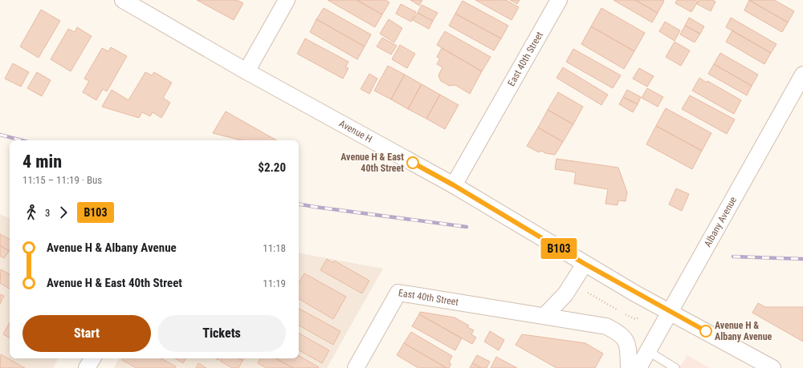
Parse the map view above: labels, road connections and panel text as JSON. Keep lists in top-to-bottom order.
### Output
{
  "streets": {
    "street": ["East 40th Street", "Avenue H", "Albany Avenue"]
  },
  "crossings": [
    ["East 40th Street", "Avenue H"],
    ["Avenue H", "Albany Avenue"]
  ],
  "places": ["Avenue H & East 40th Street", "Avenue H & Albany Avenue"],
  "lines": ["bus line B103"],
  "page": {
    "on_map": "B103",
    "heading": ["4 min", "11:15 – 11:19 · Bus", "$2.20"],
    "legs": ["3", "B103"],
    "list": [
      {
        "name": "Avenue H & Albany Avenue",
        "value": "11:18"
      },
      {
        "name": "Avenue H & East 40th Street",
        "value": "11:19"
      }
    ],
    "buttons": ["Start", "Tickets"]
  }
}
